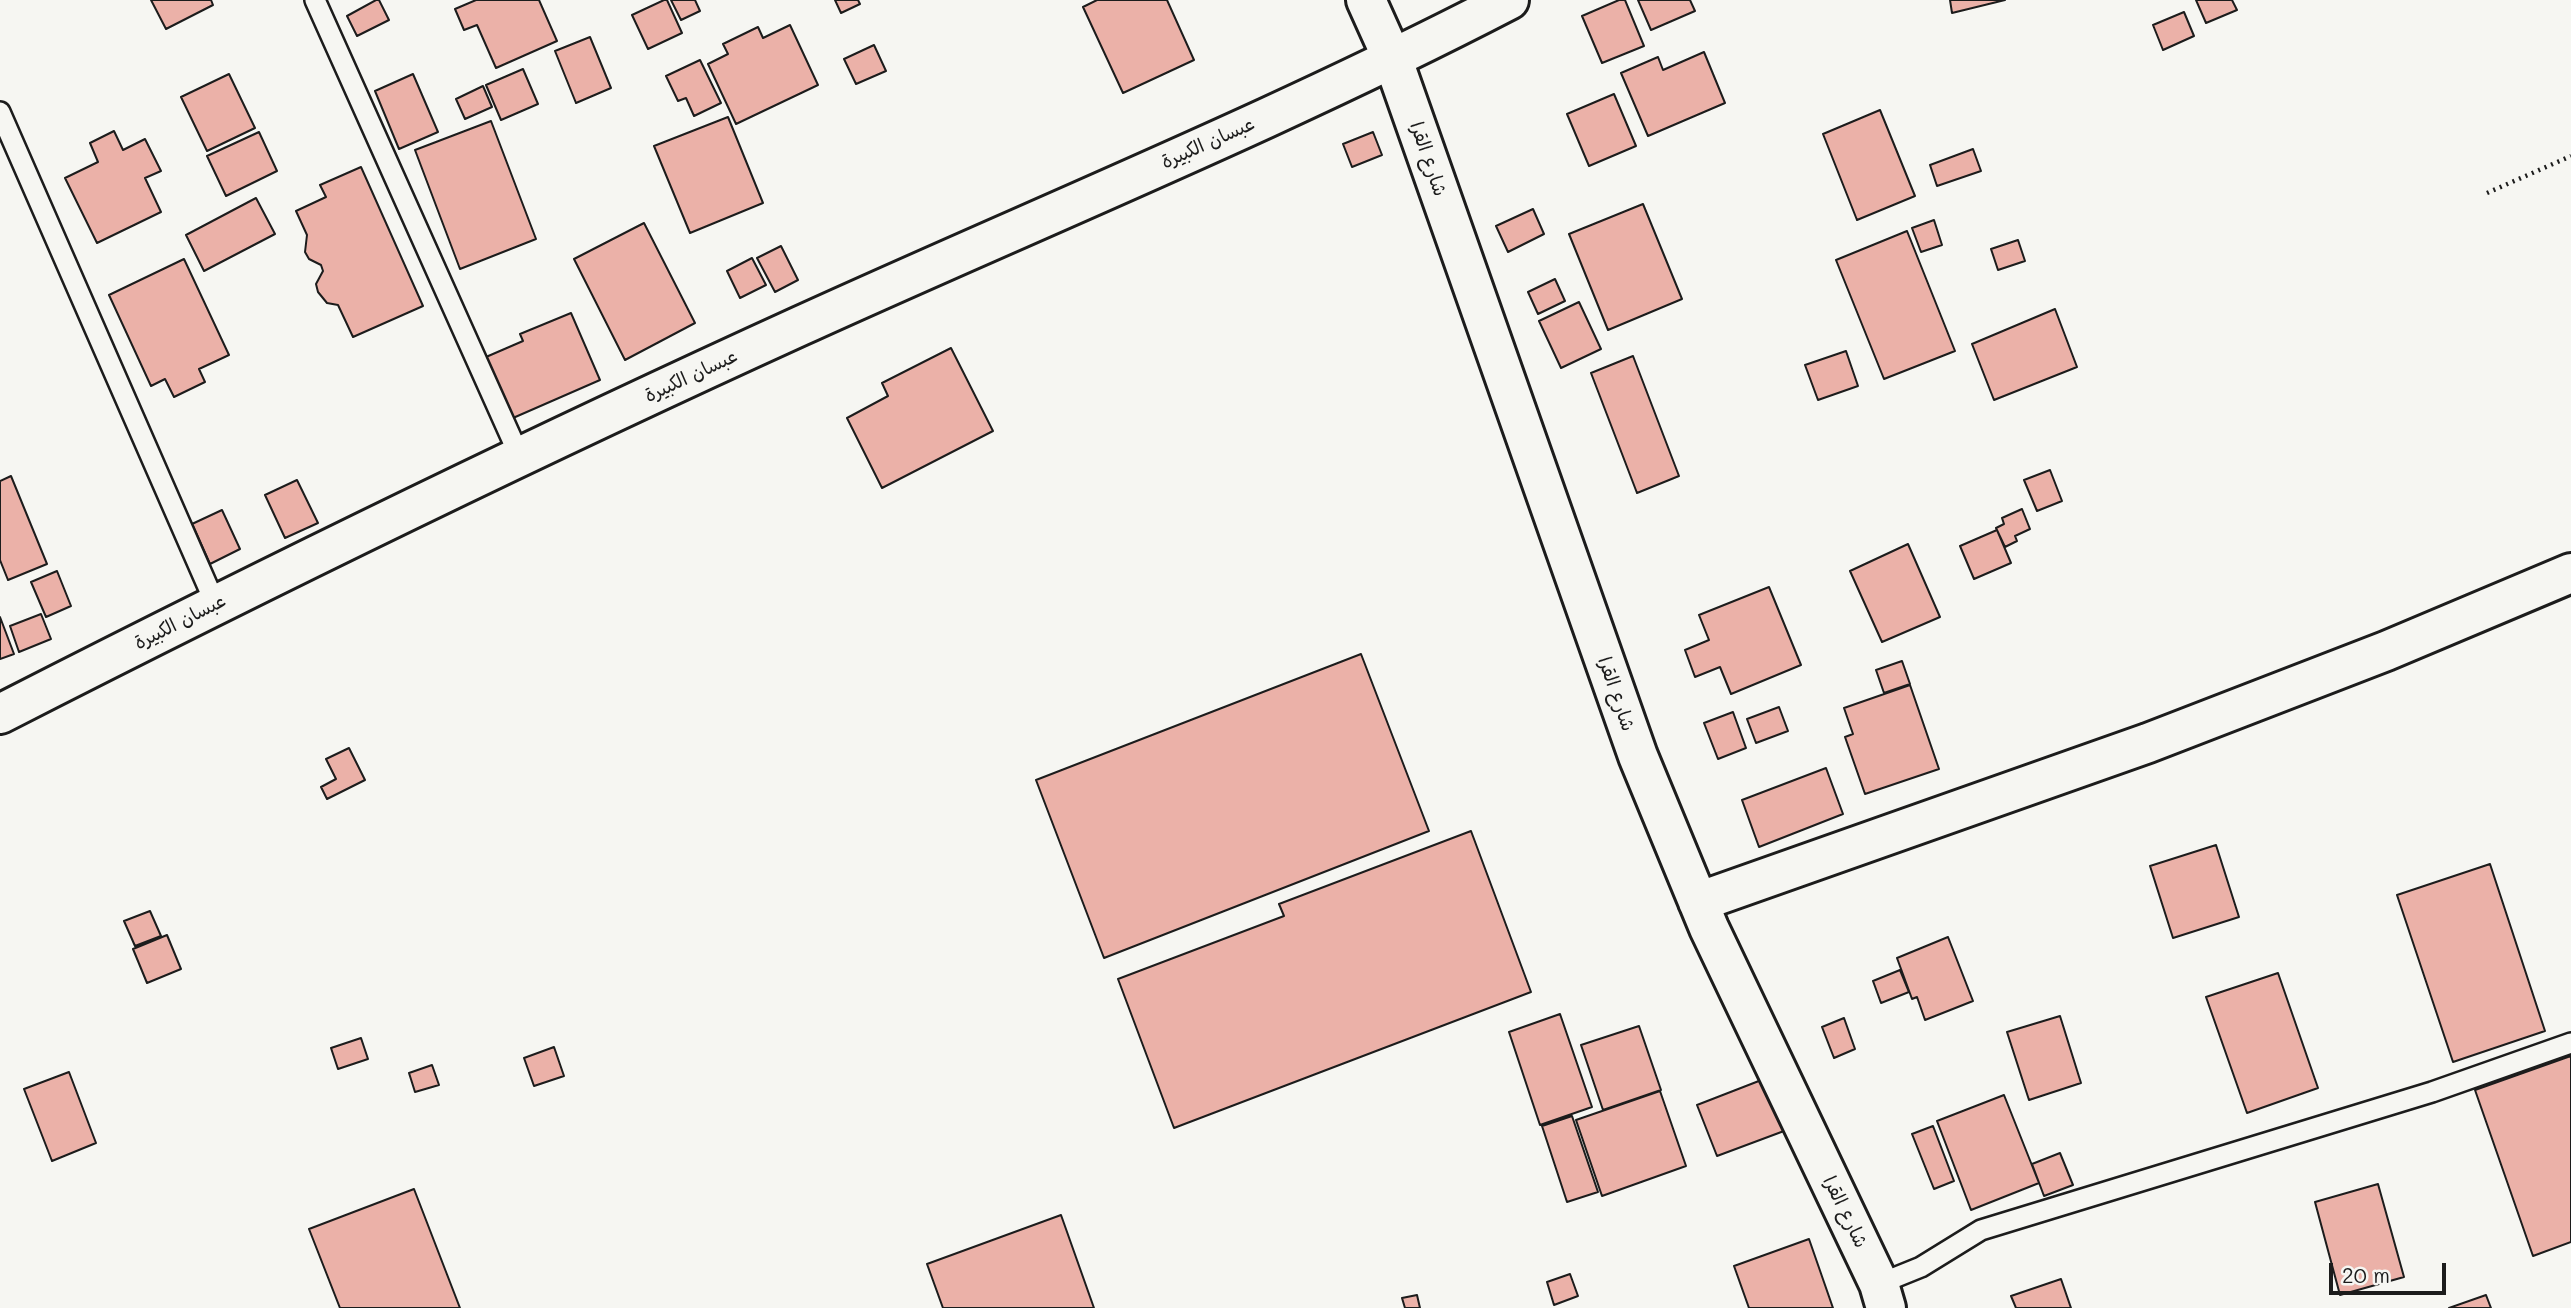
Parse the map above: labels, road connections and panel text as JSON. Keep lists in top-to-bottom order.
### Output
{
  "streets": {
    "street": ["عبسان الكبيرة", "شارع القرا"]
  },
  "crossings": [
    ["عبسان الكبيرة", "شارع القرا"]
  ],
  "scale_bar": "20 m"
}
